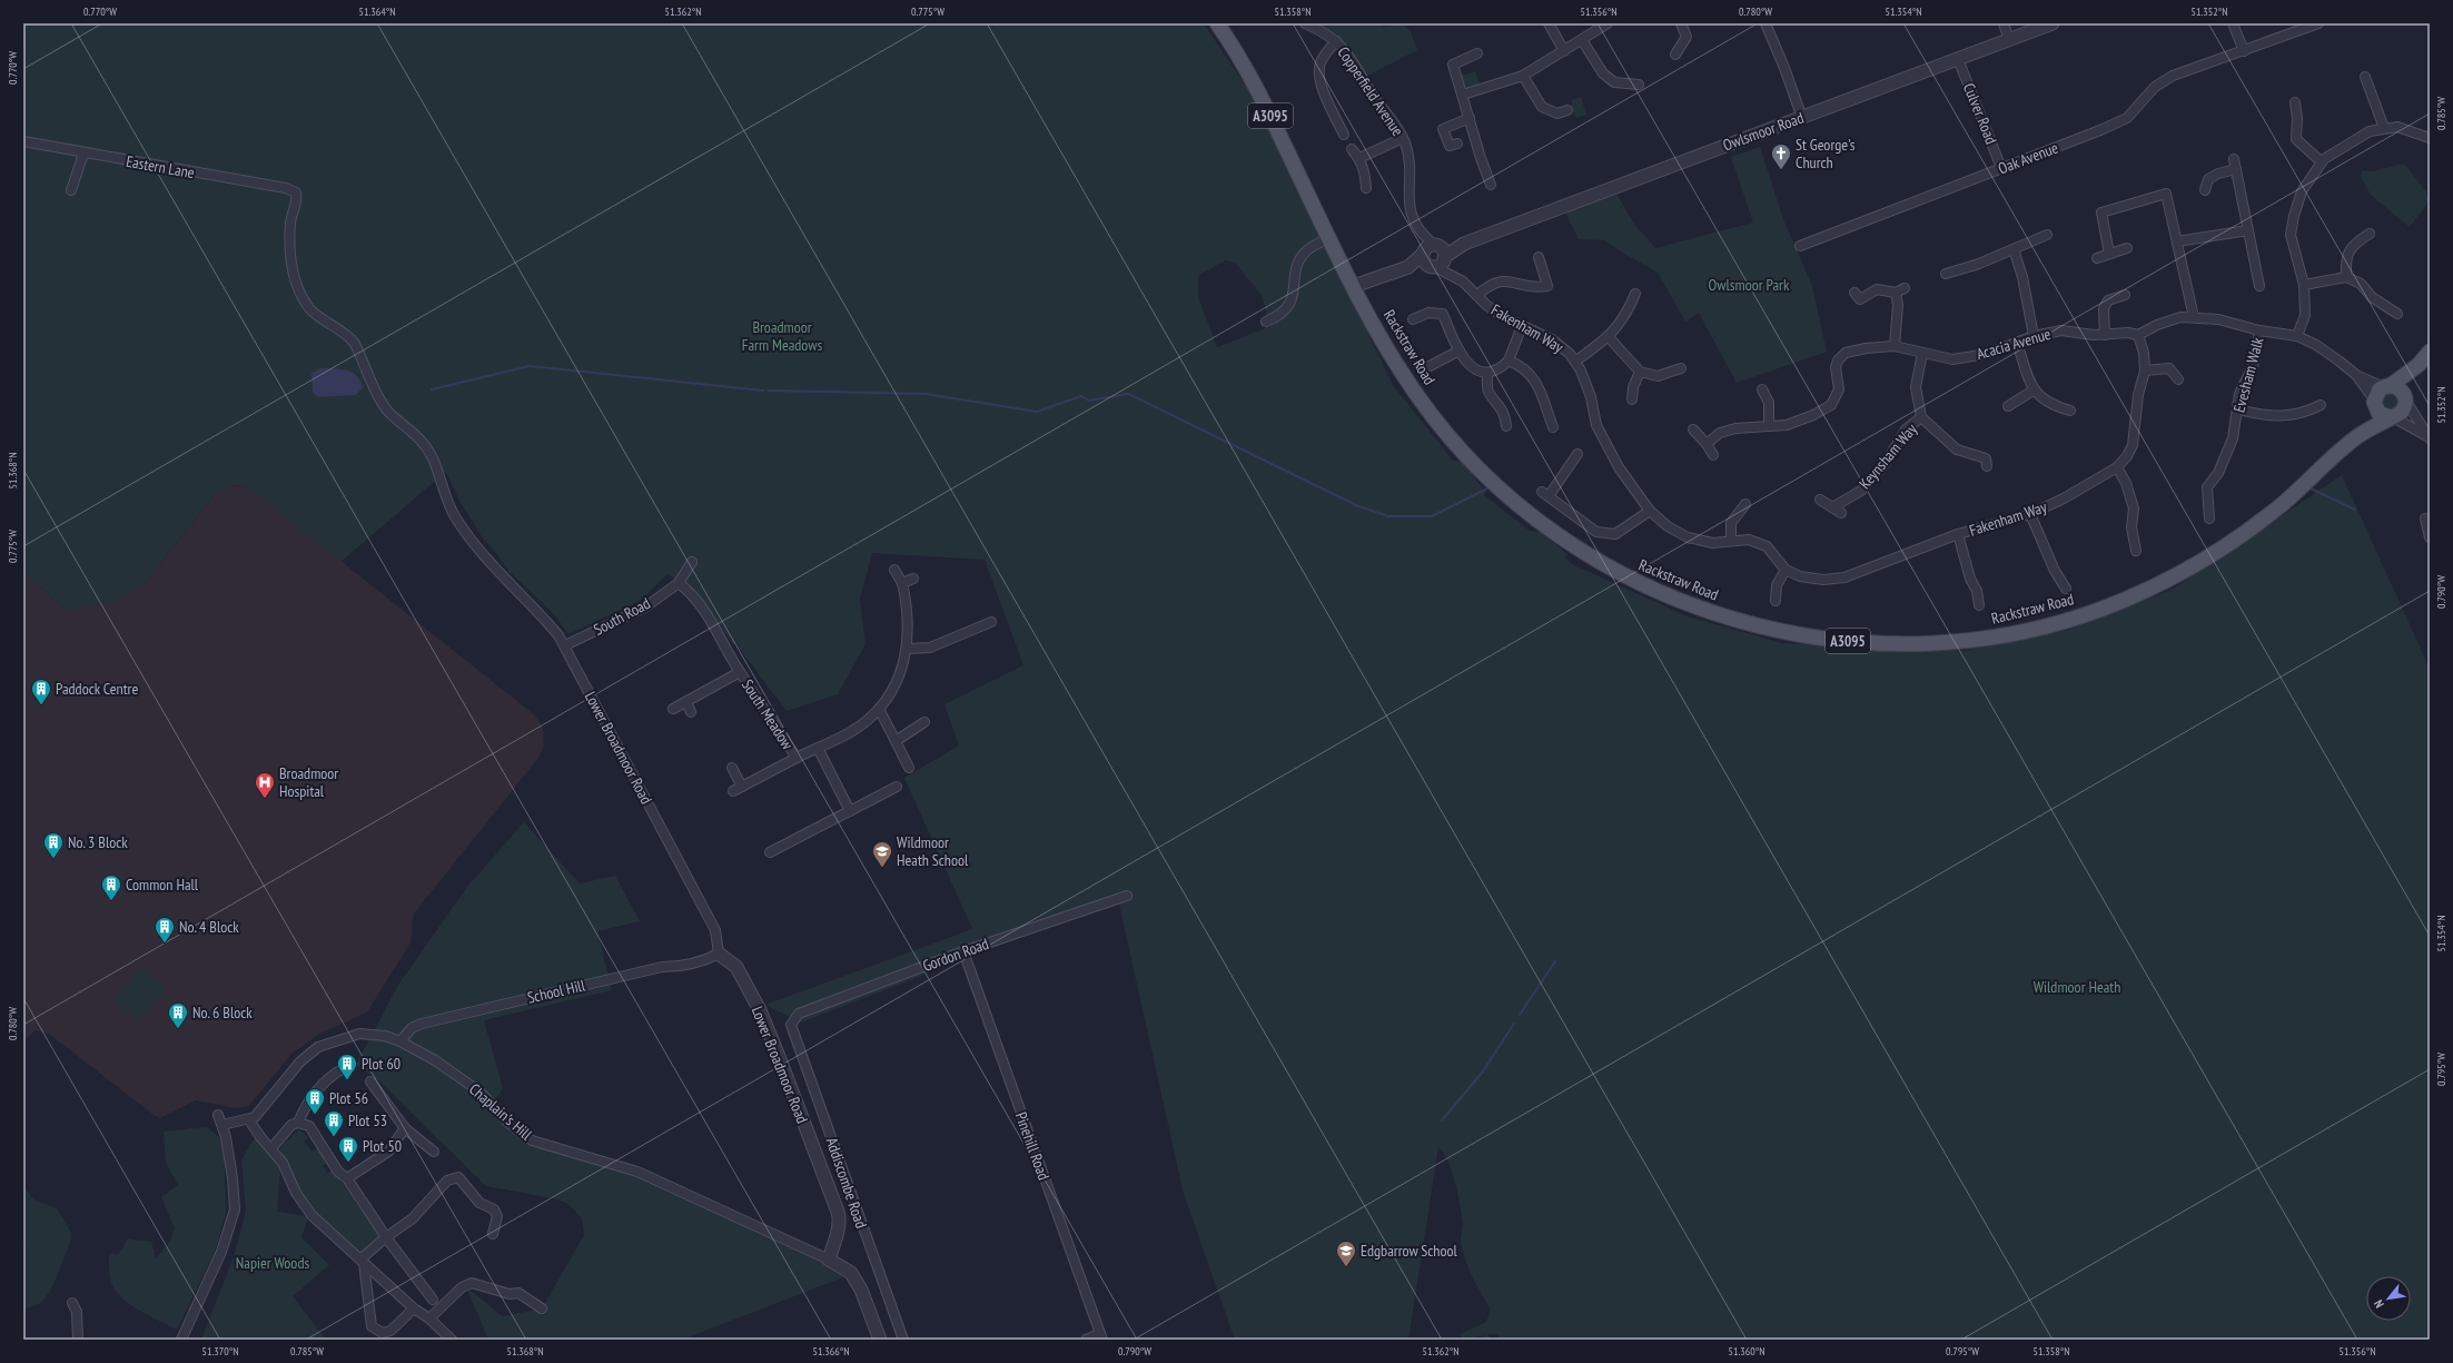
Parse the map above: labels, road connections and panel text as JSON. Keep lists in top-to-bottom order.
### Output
{
  "streets": {
    "main road": ["A3095", "Rackstraw Road"],
    "street": [
      "Copperfield Avenue",
      "Culver Road",
      "Owlsmoor Road",
      "Oak Avenue",
      "Eastern Lane",
      "Fakenham Way",
      "Acacia Avenue",
      "Evesham Walk",
      "Keynsham Way",
      "South Road",
      "South Meadow",
      "Lower Broadmoor Road",
      "Gordon Road",
      "School Hill",
      "Chaplain's Hill",
      "Pinehill Road",
      "Addiscombe Road"
    ]
  },
  "crossings": [
    ["Copperfield Avenue", "Owlsmoor Road"],
    ["Copperfield Avenue", "Fakenham Way"],
    ["Culver Road", "Owlsmoor Road"],
    ["Culver Road", "Oak Avenue"],
    ["Owlsmoor Road", "Fakenham Way"],
    ["Eastern Lane", "Lower Broadmoor Road"],
    ["Fakenham Way", "Acacia Avenue"],
    ["Acacia Avenue", "Rackstraw Road"],
    ["Acacia Avenue", "Evesham Walk"],
    ["South Road", "South Meadow"],
    ["South Road", "Lower Broadmoor Road"],
    ["Lower Broadmoor Road", "School Hill"],
    ["Lower Broadmoor Road", "Chaplain's Hill"],
    ["Gordon Road", "Pinehill Road"],
    ["Gordon Road", "Addiscombe Road"],
    ["School Hill", "Chaplain's Hill"]
  ],
  "parks": [
    "Owlsmoor Park",
    "Broadmoor Farm Meadows",
    "Wildmoor Heath",
    "Napier Woods"
  ],
  "places": {
    "church": ["St George's Church"],
    "building": [
      "Paddock Centre",
      "No. 3 Block",
      "Common Hall",
      "No. 4 Block",
      "No. 6 Block",
      "Plot 60",
      "Plot 56",
      "Plot 53",
      "Plot 50"
    ],
    "hospital": ["Broadmoor Hospital"],
    "school or university": ["Wildmoor Heath School", "Edgbarrow School"]
  },
  "north": "bottom left",
  "coordinates": [
    "0.770°W",
    "51.364°N",
    "51.362°N",
    "0.775°W",
    "51.358°N",
    "51.356°N",
    "0.780°W",
    "51.354°N",
    "51.352°N",
    "0.785°W",
    "51.368°N",
    "0.790°W",
    "0.795°W",
    "51.370°N",
    "51.366°N",
    "51.360°N"
  ]
}
